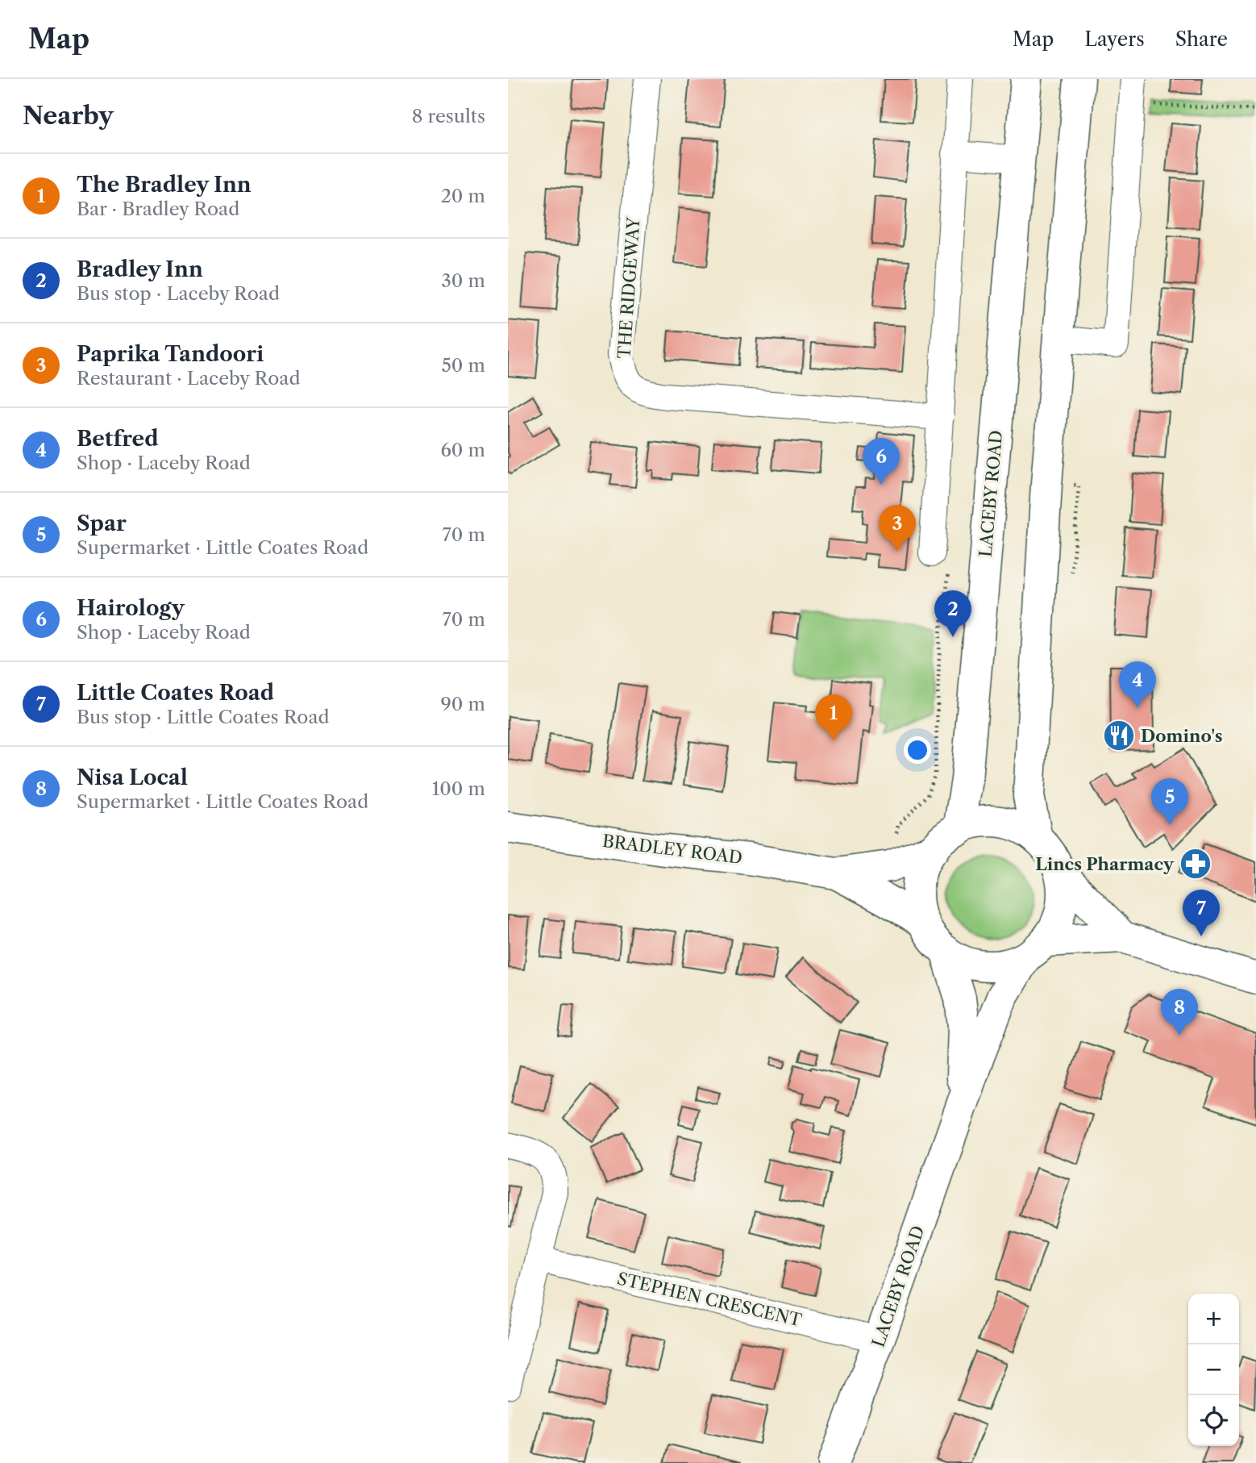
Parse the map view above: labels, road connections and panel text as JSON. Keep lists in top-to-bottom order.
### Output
{
  "streets": {
    "main road": ["LACEBY ROAD", "BRADLEY ROAD"],
    "street": ["THE RIDGEWAY", "STEPHEN CRESCENT"]
  },
  "crossings": [
    ["LACEBY ROAD", "BRADLEY ROAD"],
    ["LACEBY ROAD", "STEPHEN CRESCENT"]
  ],
  "places": {
    "restaurant": ["Domino's"],
    "pharmacy": ["Lincs Pharmacy"]
  },
  "page": {
    "header": "Map",
    "nav": ["Map", "Layers", "Share"],
    "heading": ["Nearby", "8 results"],
    "list": [
      {
        "mark": "1",
        "name": "The Bradley Inn",
        "note": "Bar · Bradley Road",
        "value": "20 m"
      },
      {
        "mark": "2",
        "name": "Bradley Inn",
        "note": "Bus stop · Laceby Road",
        "value": "30 m"
      },
      {
        "mark": "3",
        "name": "Paprika Tandoori",
        "note": "Restaurant · Laceby Road",
        "value": "50 m"
      },
      {
        "mark": "4",
        "name": "Betfred",
        "note": "Shop · Laceby Road",
        "value": "60 m"
      },
      {
        "mark": "5",
        "name": "Spar",
        "note": "Supermarket · Little Coates Road",
        "value": "70 m"
      },
      {
        "mark": "6",
        "name": "Hairology",
        "note": "Shop · Laceby Road",
        "value": "70 m"
      },
      {
        "mark": "7",
        "name": "Little Coates Road",
        "note": "Bus stop · Little Coates Road",
        "value": "90 m"
      },
      {
        "mark": "8",
        "name": "Nisa Local",
        "note": "Supermarket · Little Coates Road",
        "value": "100 m"
      }
    ],
    "pins": [
      "6",
      "3",
      "2",
      "4",
      "1",
      "5",
      "7",
      "8"
    ],
    "map_buttons": ["+", "−"]
  }
}
